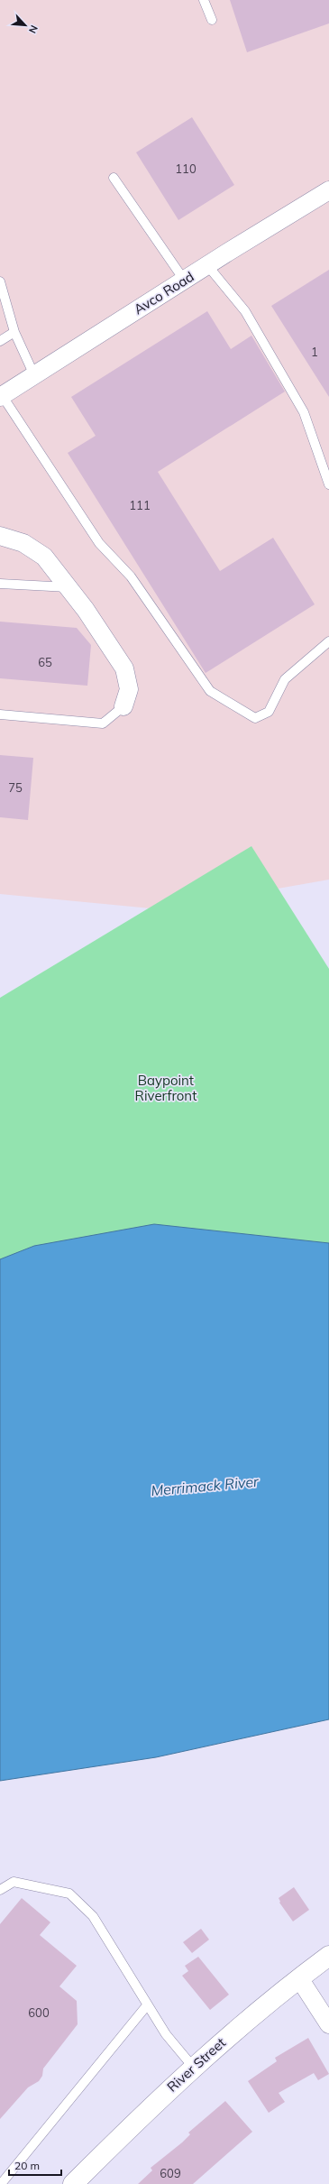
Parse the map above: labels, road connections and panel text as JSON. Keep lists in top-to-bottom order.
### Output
{
  "streets": {
    "main road": ["River Street"],
    "street": ["Avco Road"]
  },
  "water": ["Merrimack River"],
  "parks": ["Baypoint Riverfront"],
  "house_numbers": [
    "110",
    "1",
    "111",
    "65",
    "75",
    "600",
    "609"
  ],
  "scale_bar": "20 m",
  "north": "bottom right"
}
